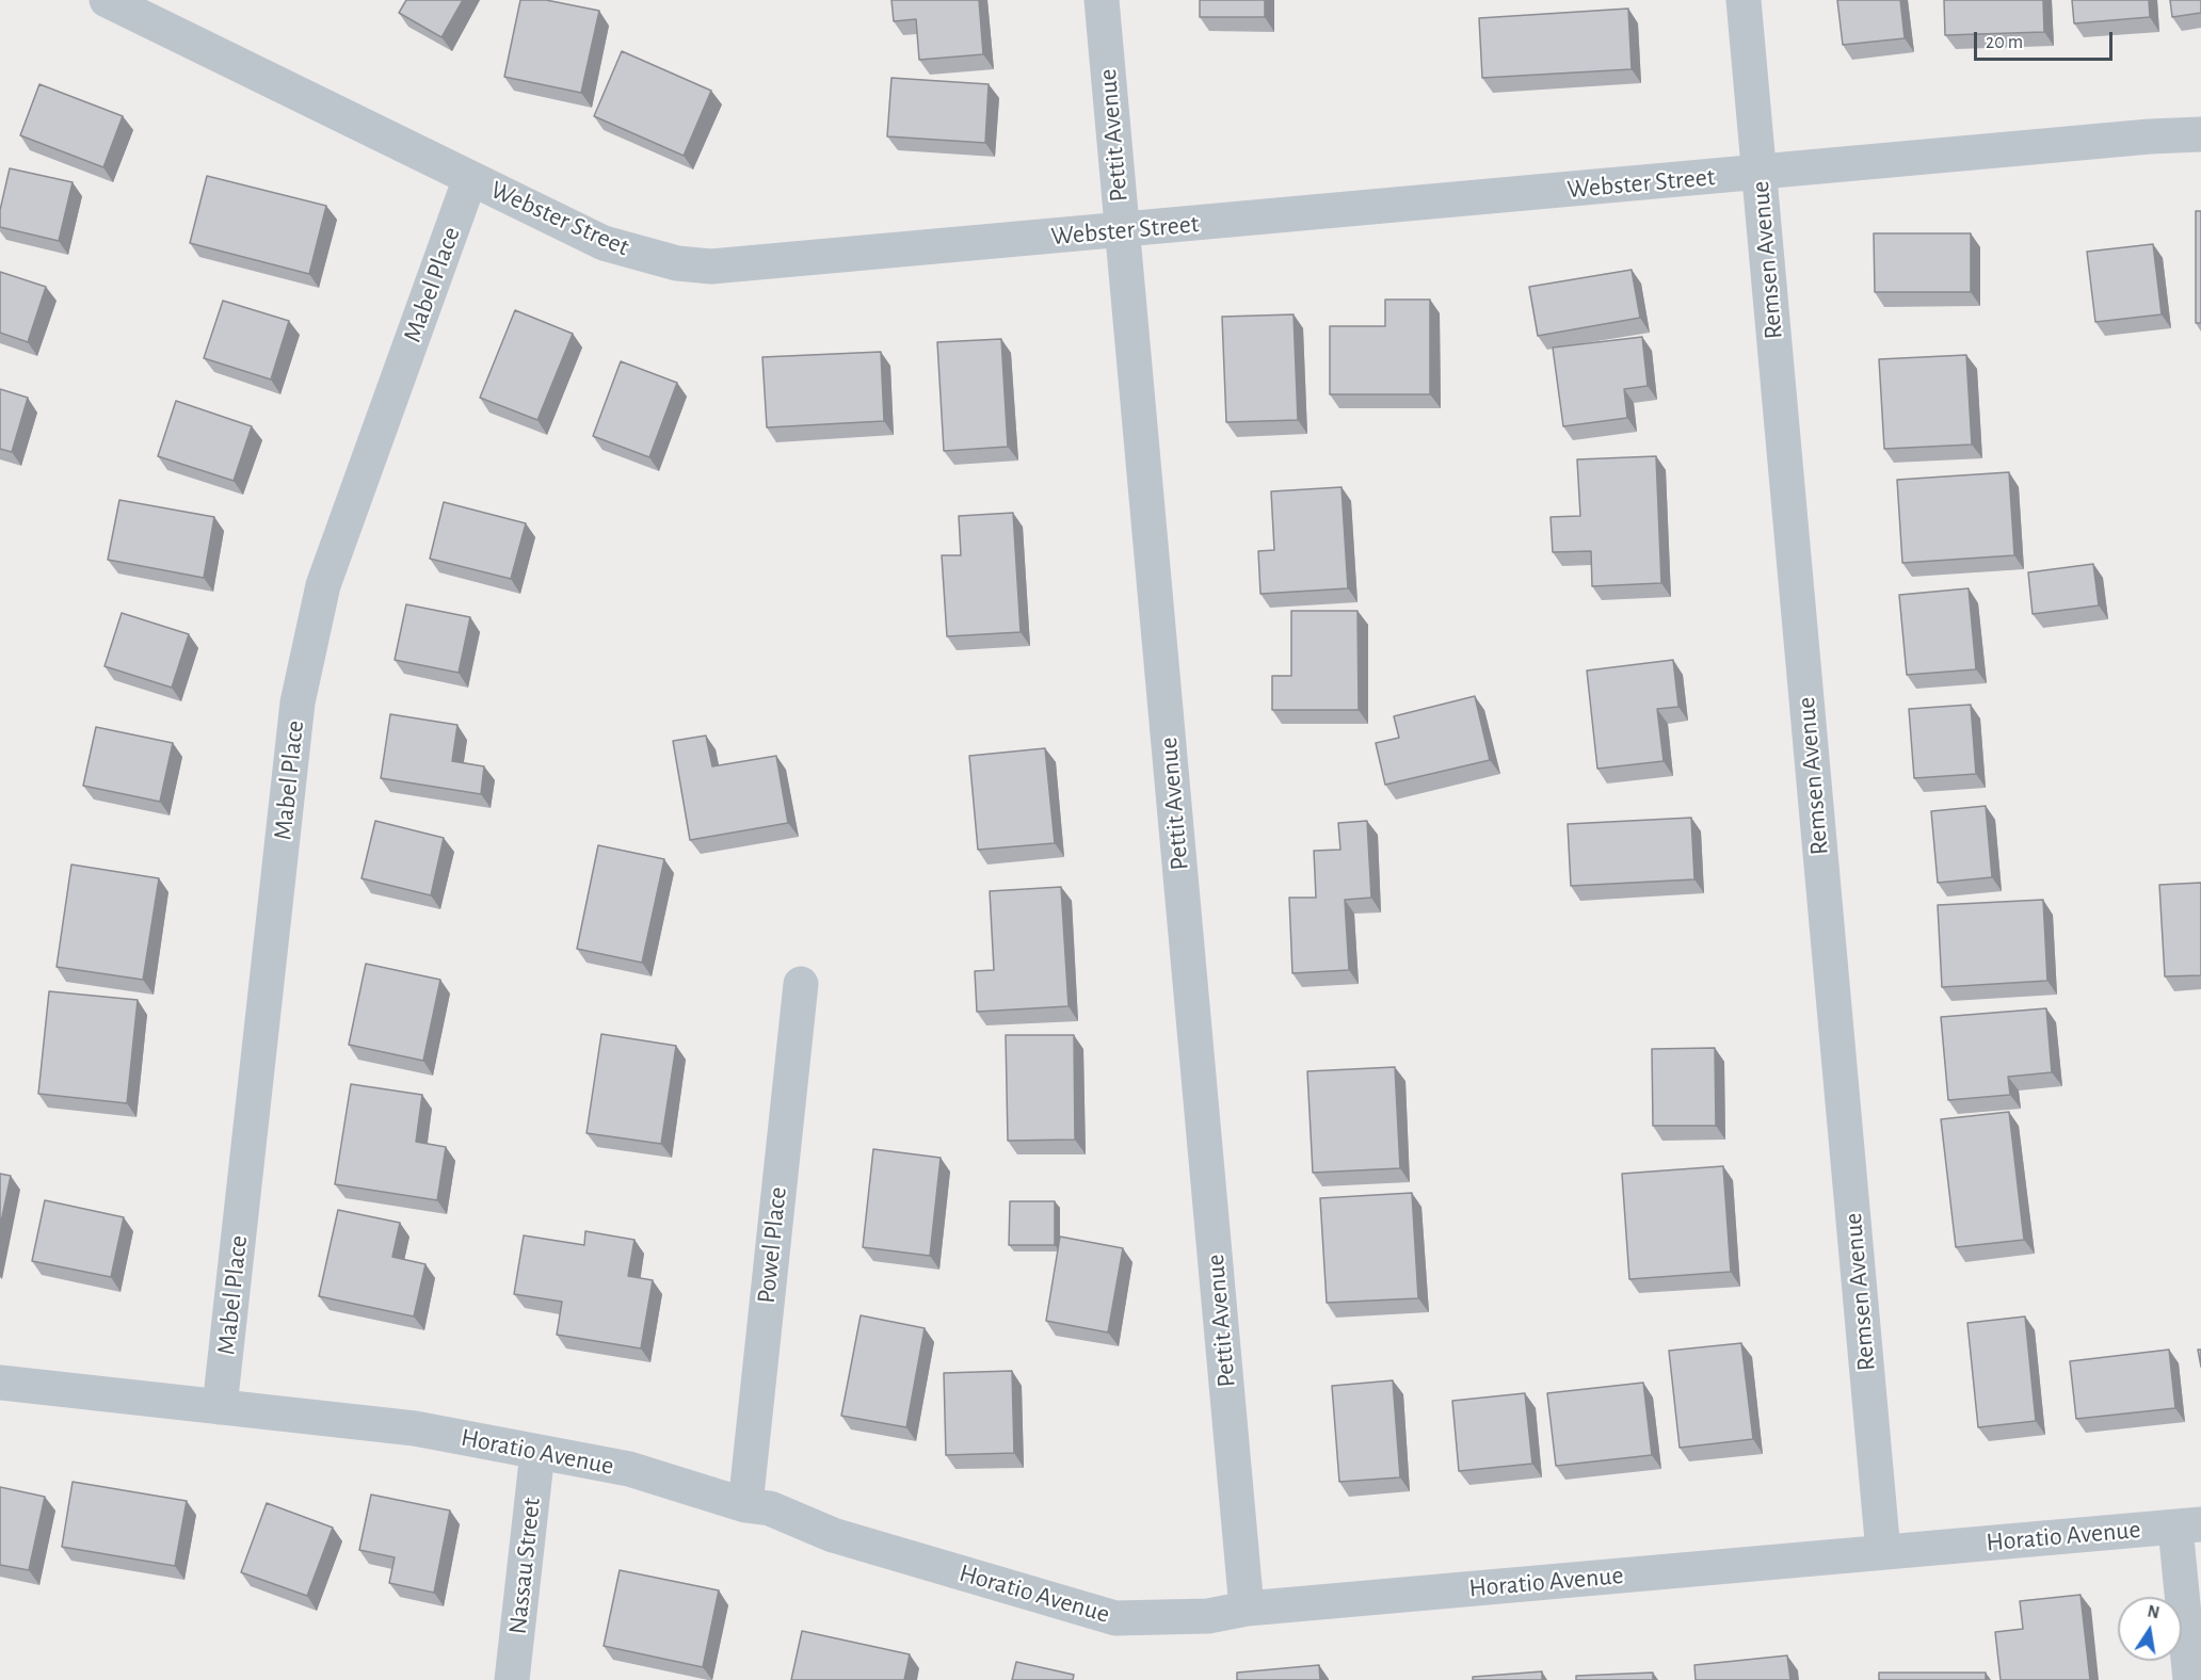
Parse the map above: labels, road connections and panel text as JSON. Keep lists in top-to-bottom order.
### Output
{
  "streets": {
    "street": [
      "Pettit Avenue",
      "Webster Street",
      "Remsen Avenue",
      "Mabel Place",
      "Powel Place",
      "Horatio Avenue",
      "Nassau Street"
    ]
  },
  "crossings": [
    ["Pettit Avenue", "Webster Street"],
    ["Pettit Avenue", "Horatio Avenue"],
    ["Webster Street", "Remsen Avenue"],
    ["Webster Street", "Mabel Place"],
    ["Remsen Avenue", "Horatio Avenue"],
    ["Mabel Place", "Horatio Avenue"],
    ["Powel Place", "Horatio Avenue"],
    ["Horatio Avenue", "Nassau Street"]
  ],
  "scale_bar": "20 m",
  "north": "top"
}
